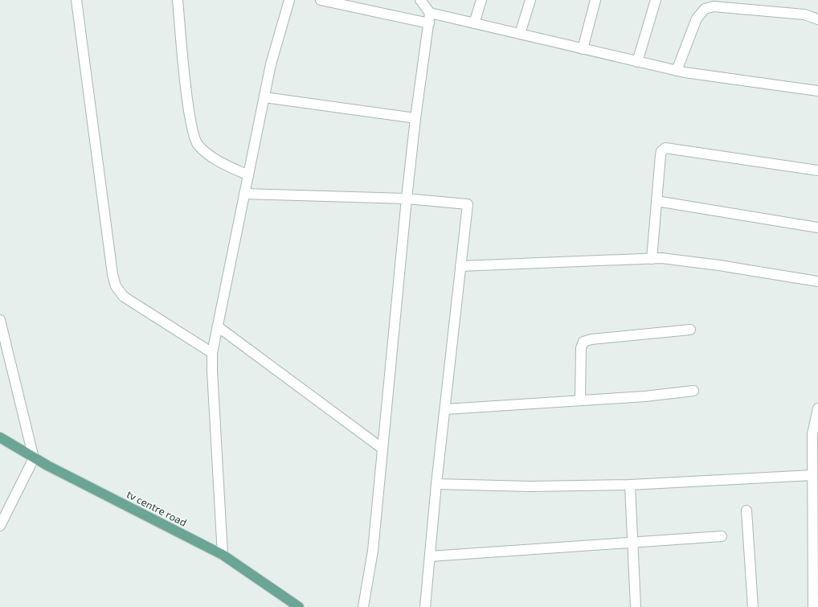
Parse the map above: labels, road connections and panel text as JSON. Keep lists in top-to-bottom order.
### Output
{
  "streets": {
    "main road": ["tv centre road"]
  }
}
